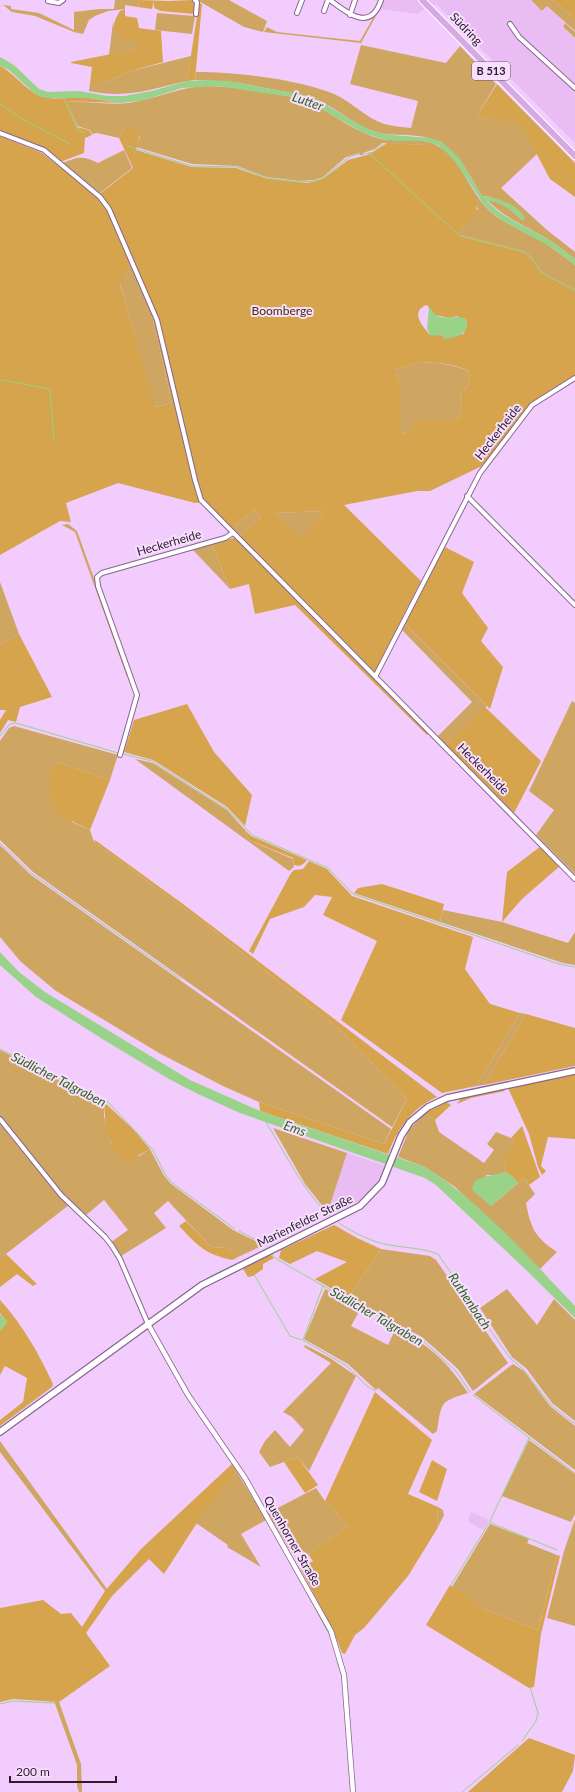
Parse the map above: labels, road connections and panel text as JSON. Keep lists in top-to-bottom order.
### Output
{
  "streets": {
    "main road": ["Südring", "B 513", "Marienfelder Straße"],
    "street": ["Heckerheide", "Quenhorner Straße"]
  },
  "crossings": [
    ["Marienfelder Straße", "Quenhorner Straße"]
  ],
  "water": [
    "Lutter",
    "Südlicher Talgraben",
    "Ems",
    "Ruthenbach"
  ],
  "parks": ["Boomberge"],
  "scale_bar": "200 m"
}
